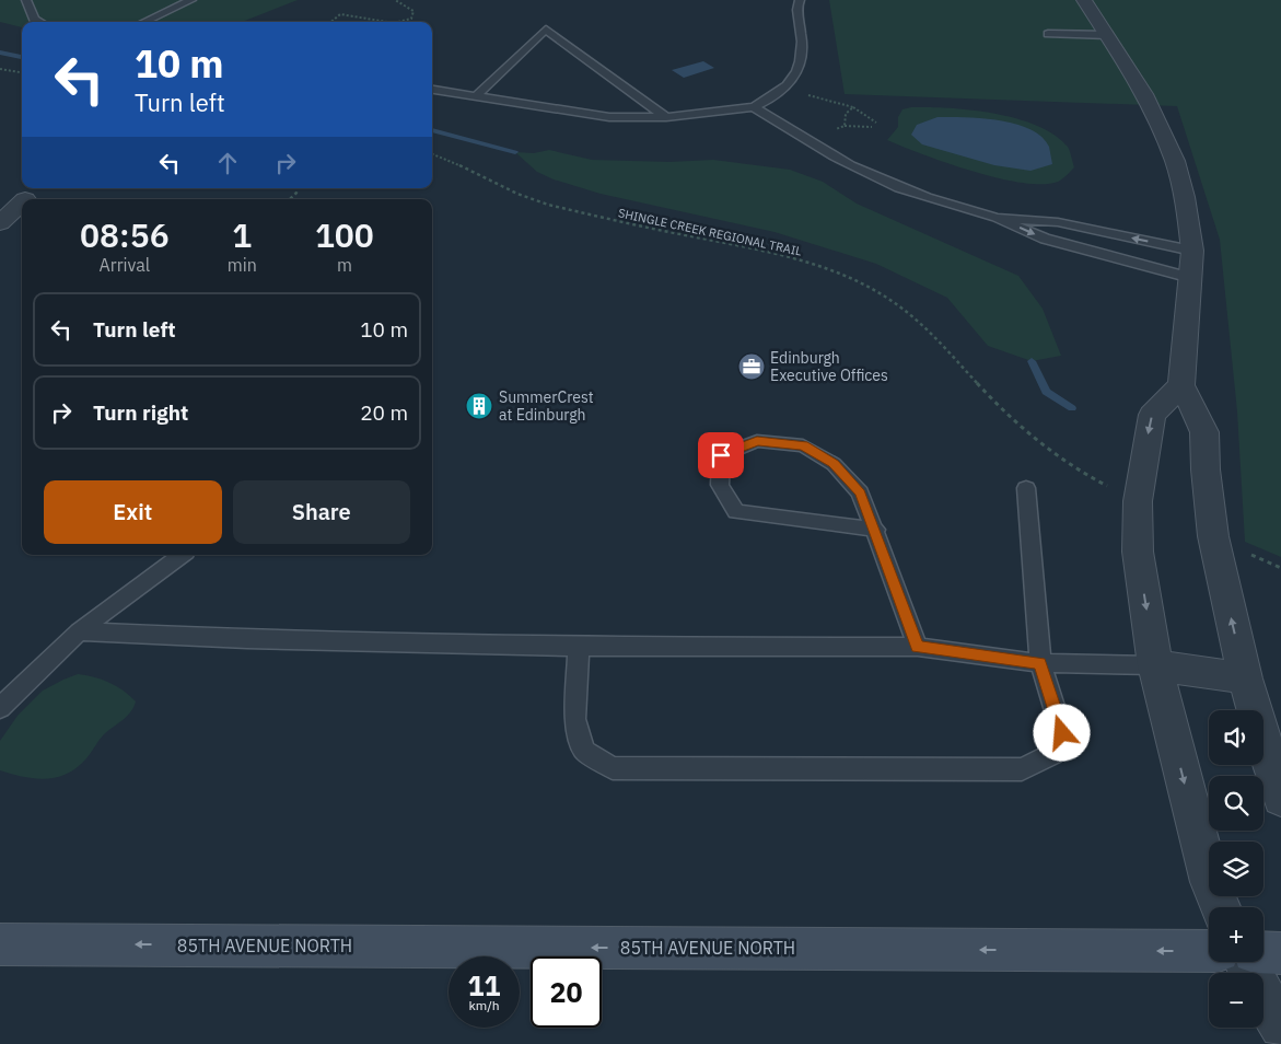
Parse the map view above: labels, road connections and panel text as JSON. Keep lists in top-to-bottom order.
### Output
{
  "streets": {
    "main road": ["85TH AVENUE NORTH"],
    "path": ["SHINGLE CREEK REGIONAL TRAIL"]
  },
  "one_way": ["85TH AVENUE NORTH"],
  "places": {
    "office": ["Edinburgh Executive Offices"],
    "building": ["SummerCrest at Edinburgh"]
  },
  "page": {
    "turn": ["10 m", "Turn left"],
    "eta": [
      "08:56",
      "Arrival",
      "1",
      "min",
      "100",
      "m"
    ],
    "list": [
      {
        "name": "Turn left",
        "value": "10 m"
      },
      {
        "name": "Turn right",
        "value": "20 m"
      }
    ],
    "buttons": ["Exit", "Share"],
    "map_buttons": ["+", "−"],
    "speed": "11 km/h",
    "limit": "20"
  }
}
